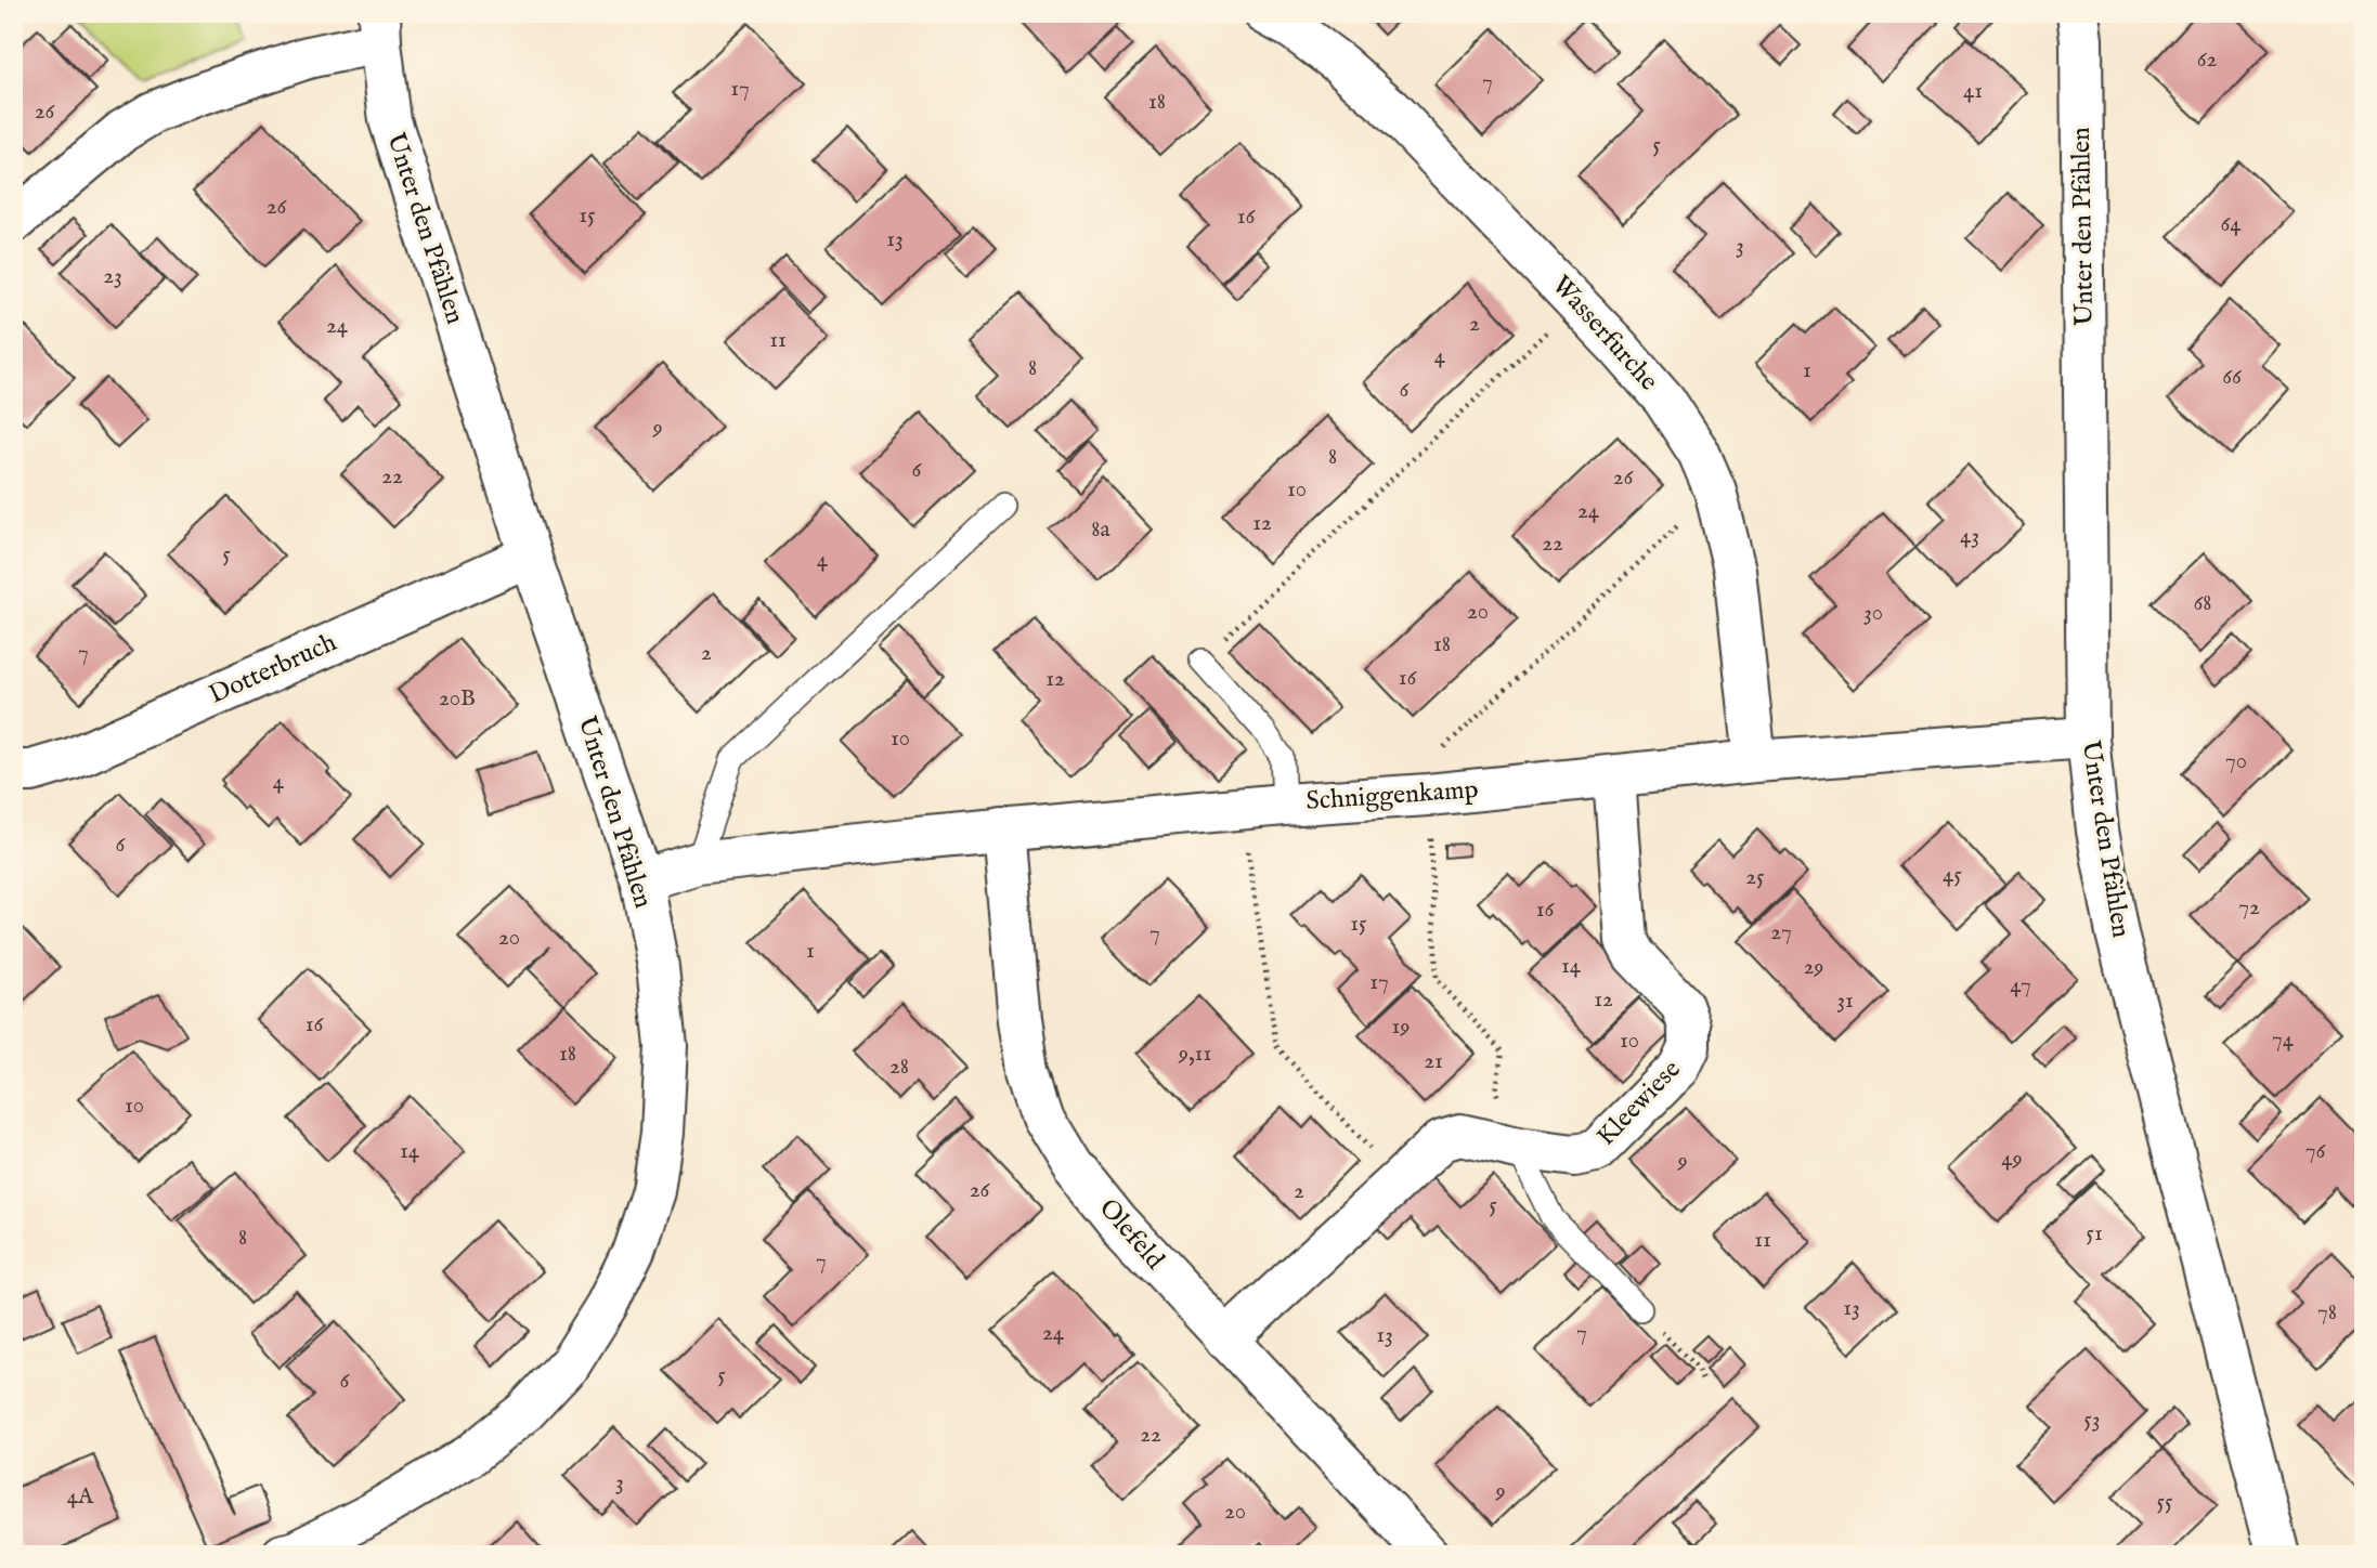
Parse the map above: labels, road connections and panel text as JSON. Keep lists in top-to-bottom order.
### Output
{
  "streets": {
    "street": [
      "Unter den Pfählen",
      "Wasserfurche",
      "Dotterbruch",
      "Schniggenkamp",
      "Kleewiese",
      "Olefeld"
    ]
  },
  "crossings": [
    ["Unter den Pfählen", "Dotterbruch"],
    ["Unter den Pfählen", "Schniggenkamp"],
    ["Wasserfurche", "Schniggenkamp"],
    ["Schniggenkamp", "Kleewiese"],
    ["Schniggenkamp", "Olefeld"],
    ["Kleewiese", "Olefeld"]
  ],
  "house_numbers": [
    "62",
    "7",
    "17",
    "41",
    "18",
    "26",
    "5",
    "26",
    "15",
    "16",
    "64",
    "13",
    "3",
    "23",
    "2",
    "24",
    "11",
    "4",
    "8",
    "1",
    "66",
    "6",
    "9",
    "8",
    "6",
    "22",
    "26",
    "10",
    "24",
    "12",
    "8a",
    "43",
    "22",
    "5",
    "4",
    "68",
    "20",
    "30",
    "18",
    "7",
    "2",
    "16",
    "12",
    "20B",
    "10",
    "70",
    "4",
    "6",
    "45",
    "25",
    "72",
    "16",
    "15",
    "27",
    "7",
    "20",
    "1",
    "14",
    "29",
    "17",
    "47",
    "12",
    "31",
    "16",
    "19",
    "74",
    "10",
    "18",
    "9,11",
    "21",
    "28",
    "10",
    "14",
    "76",
    "49",
    "9",
    "26",
    "2",
    "5",
    "51",
    "8",
    "11",
    "7",
    "13",
    "78",
    "24",
    "7",
    "13",
    "5",
    "6",
    "53",
    "22",
    "3",
    "9",
    "4A",
    "55",
    "20"
  ]
}
